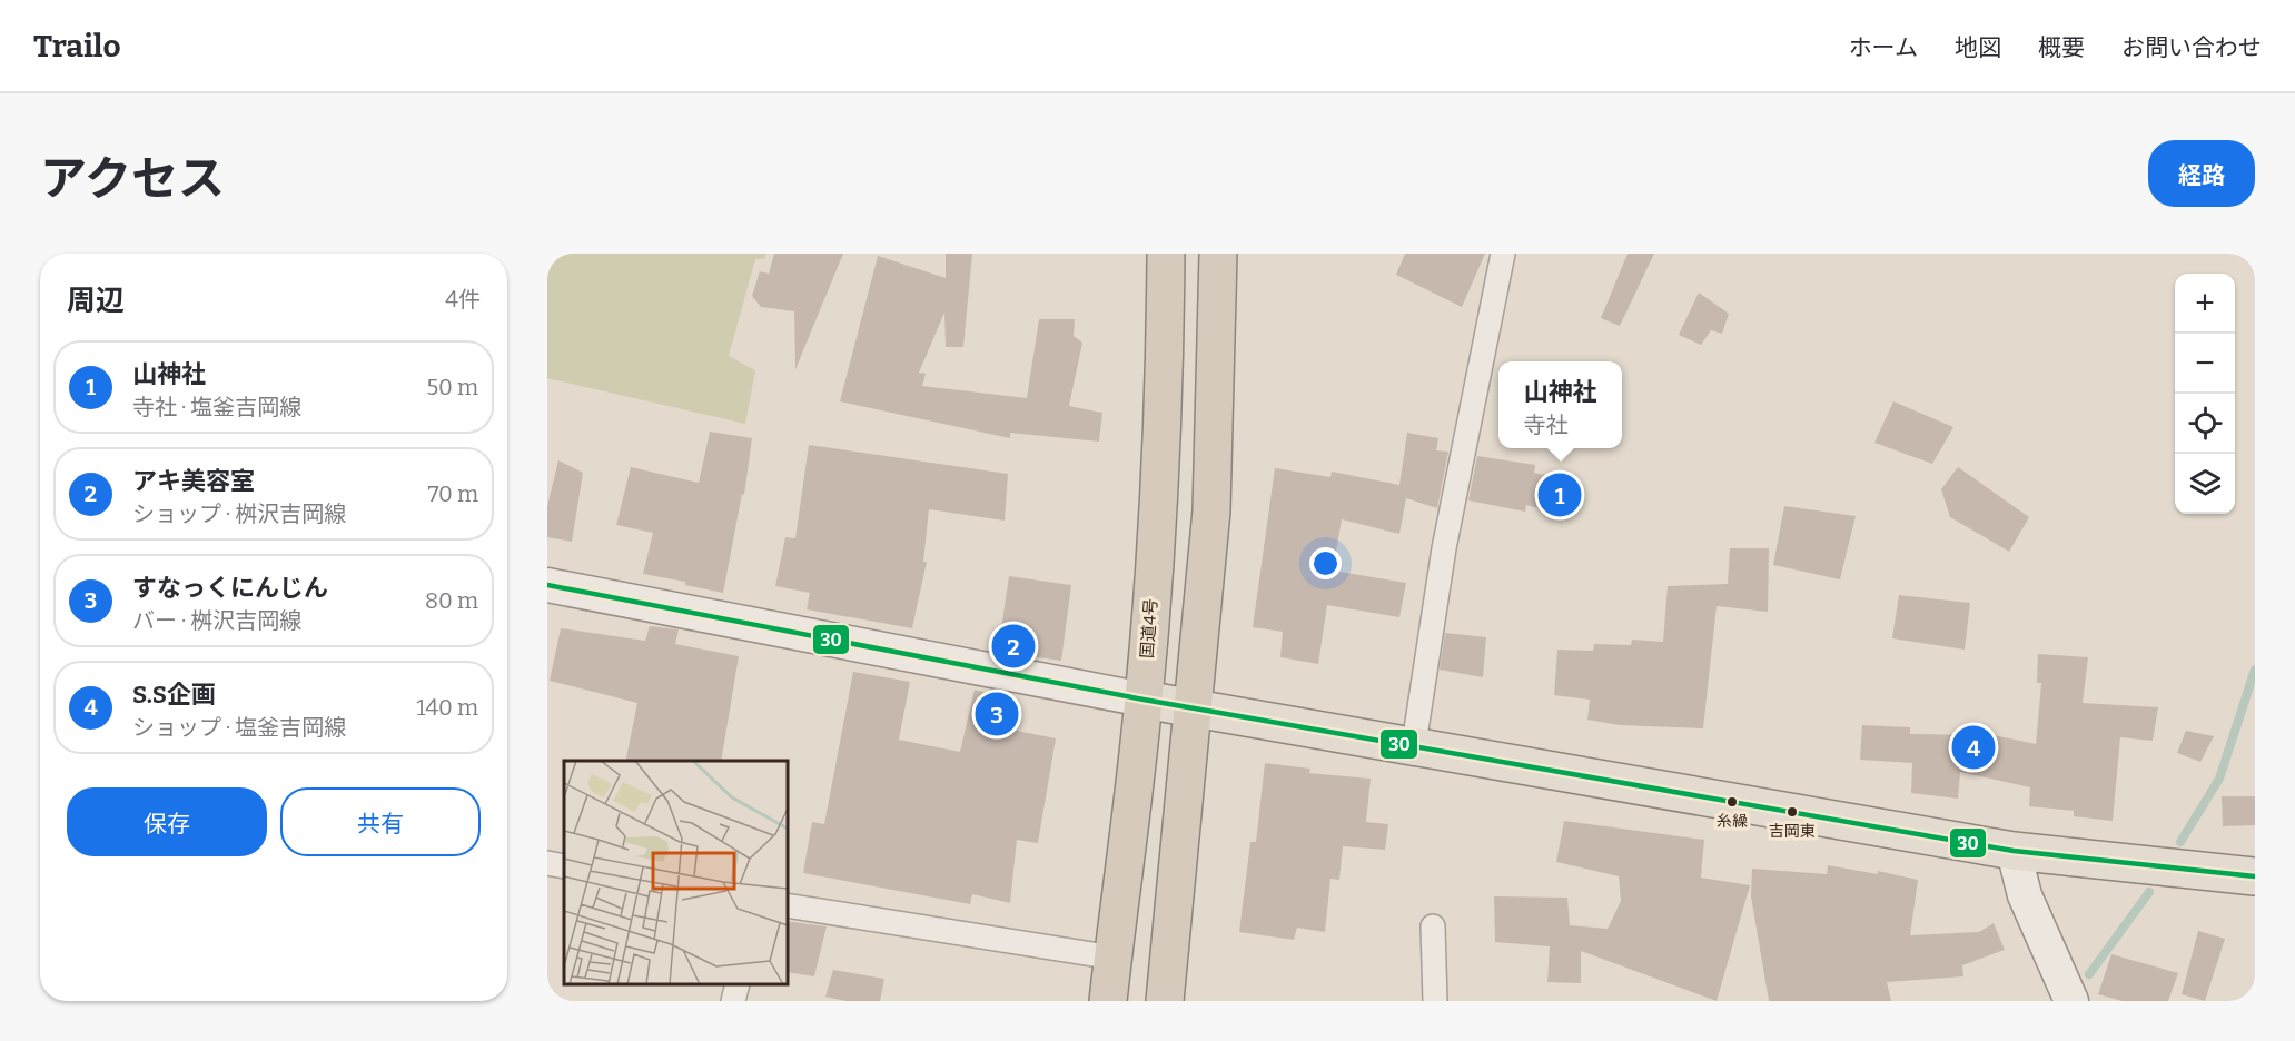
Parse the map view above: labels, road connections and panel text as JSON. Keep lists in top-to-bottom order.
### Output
{
  "streets": {
    "highway": ["国道4号"]
  },
  "places": ["糸繰", "吉岡東"],
  "lines": ["transit line 30"],
  "page": {
    "header": "Trailo",
    "nav": [
      "ホーム",
      "地図",
      "概要",
      "お問い合わせ"
    ],
    "title": "アクセス",
    "buttons": [
      "経路",
      ["保存", "共有"]
    ],
    "heading": ["周辺", "4件"],
    "map_buttons": ["+", "−"],
    "list": [
      {
        "mark": "1",
        "name": "山神社",
        "note": "寺社 · 塩釜吉岡線",
        "value": "50 m"
      },
      {
        "mark": "2",
        "name": "アキ美容室",
        "note": "ショップ · 桝沢吉岡線",
        "value": "70 m"
      },
      {
        "mark": "3",
        "name": "すなっくにんじん",
        "note": "バー · 桝沢吉岡線",
        "value": "80 m"
      },
      {
        "mark": "4",
        "name": "S.S企画",
        "note": "ショップ · 塩釜吉岡線",
        "value": "140 m"
      }
    ],
    "popup": ["山神社", "寺社"],
    "pins": [
      "1",
      "2",
      "3",
      "4"
    ]
  }
}
